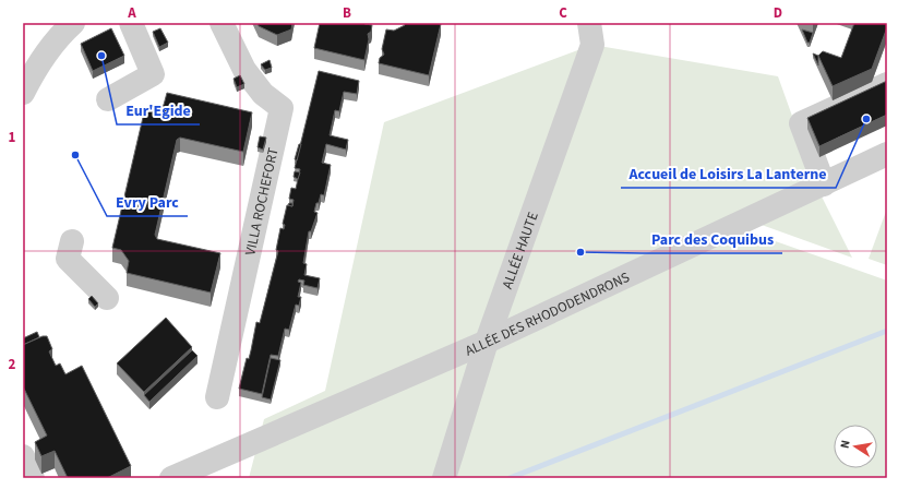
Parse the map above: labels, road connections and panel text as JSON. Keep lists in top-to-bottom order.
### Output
{
  "streets": {
    "lane": ["VILLA ROCHEFORT", "ALLÉE HAUTE", "ALLÉE DES RHODODENDRONS"]
  },
  "crossings": [
    ["ALLÉE HAUTE", "ALLÉE DES RHODODENDRONS"]
  ],
  "places": [
    "Eur'Egide",
    "Accueil de Loisirs La Lanterne",
    "Evry Parc",
    "Parc des Coquibus"
  ],
  "north": "left",
  "grid": {
    "columns": [
      "A",
      "B",
      "C",
      "D"
    ],
    "rows": ["1", "2"]
  }
}
